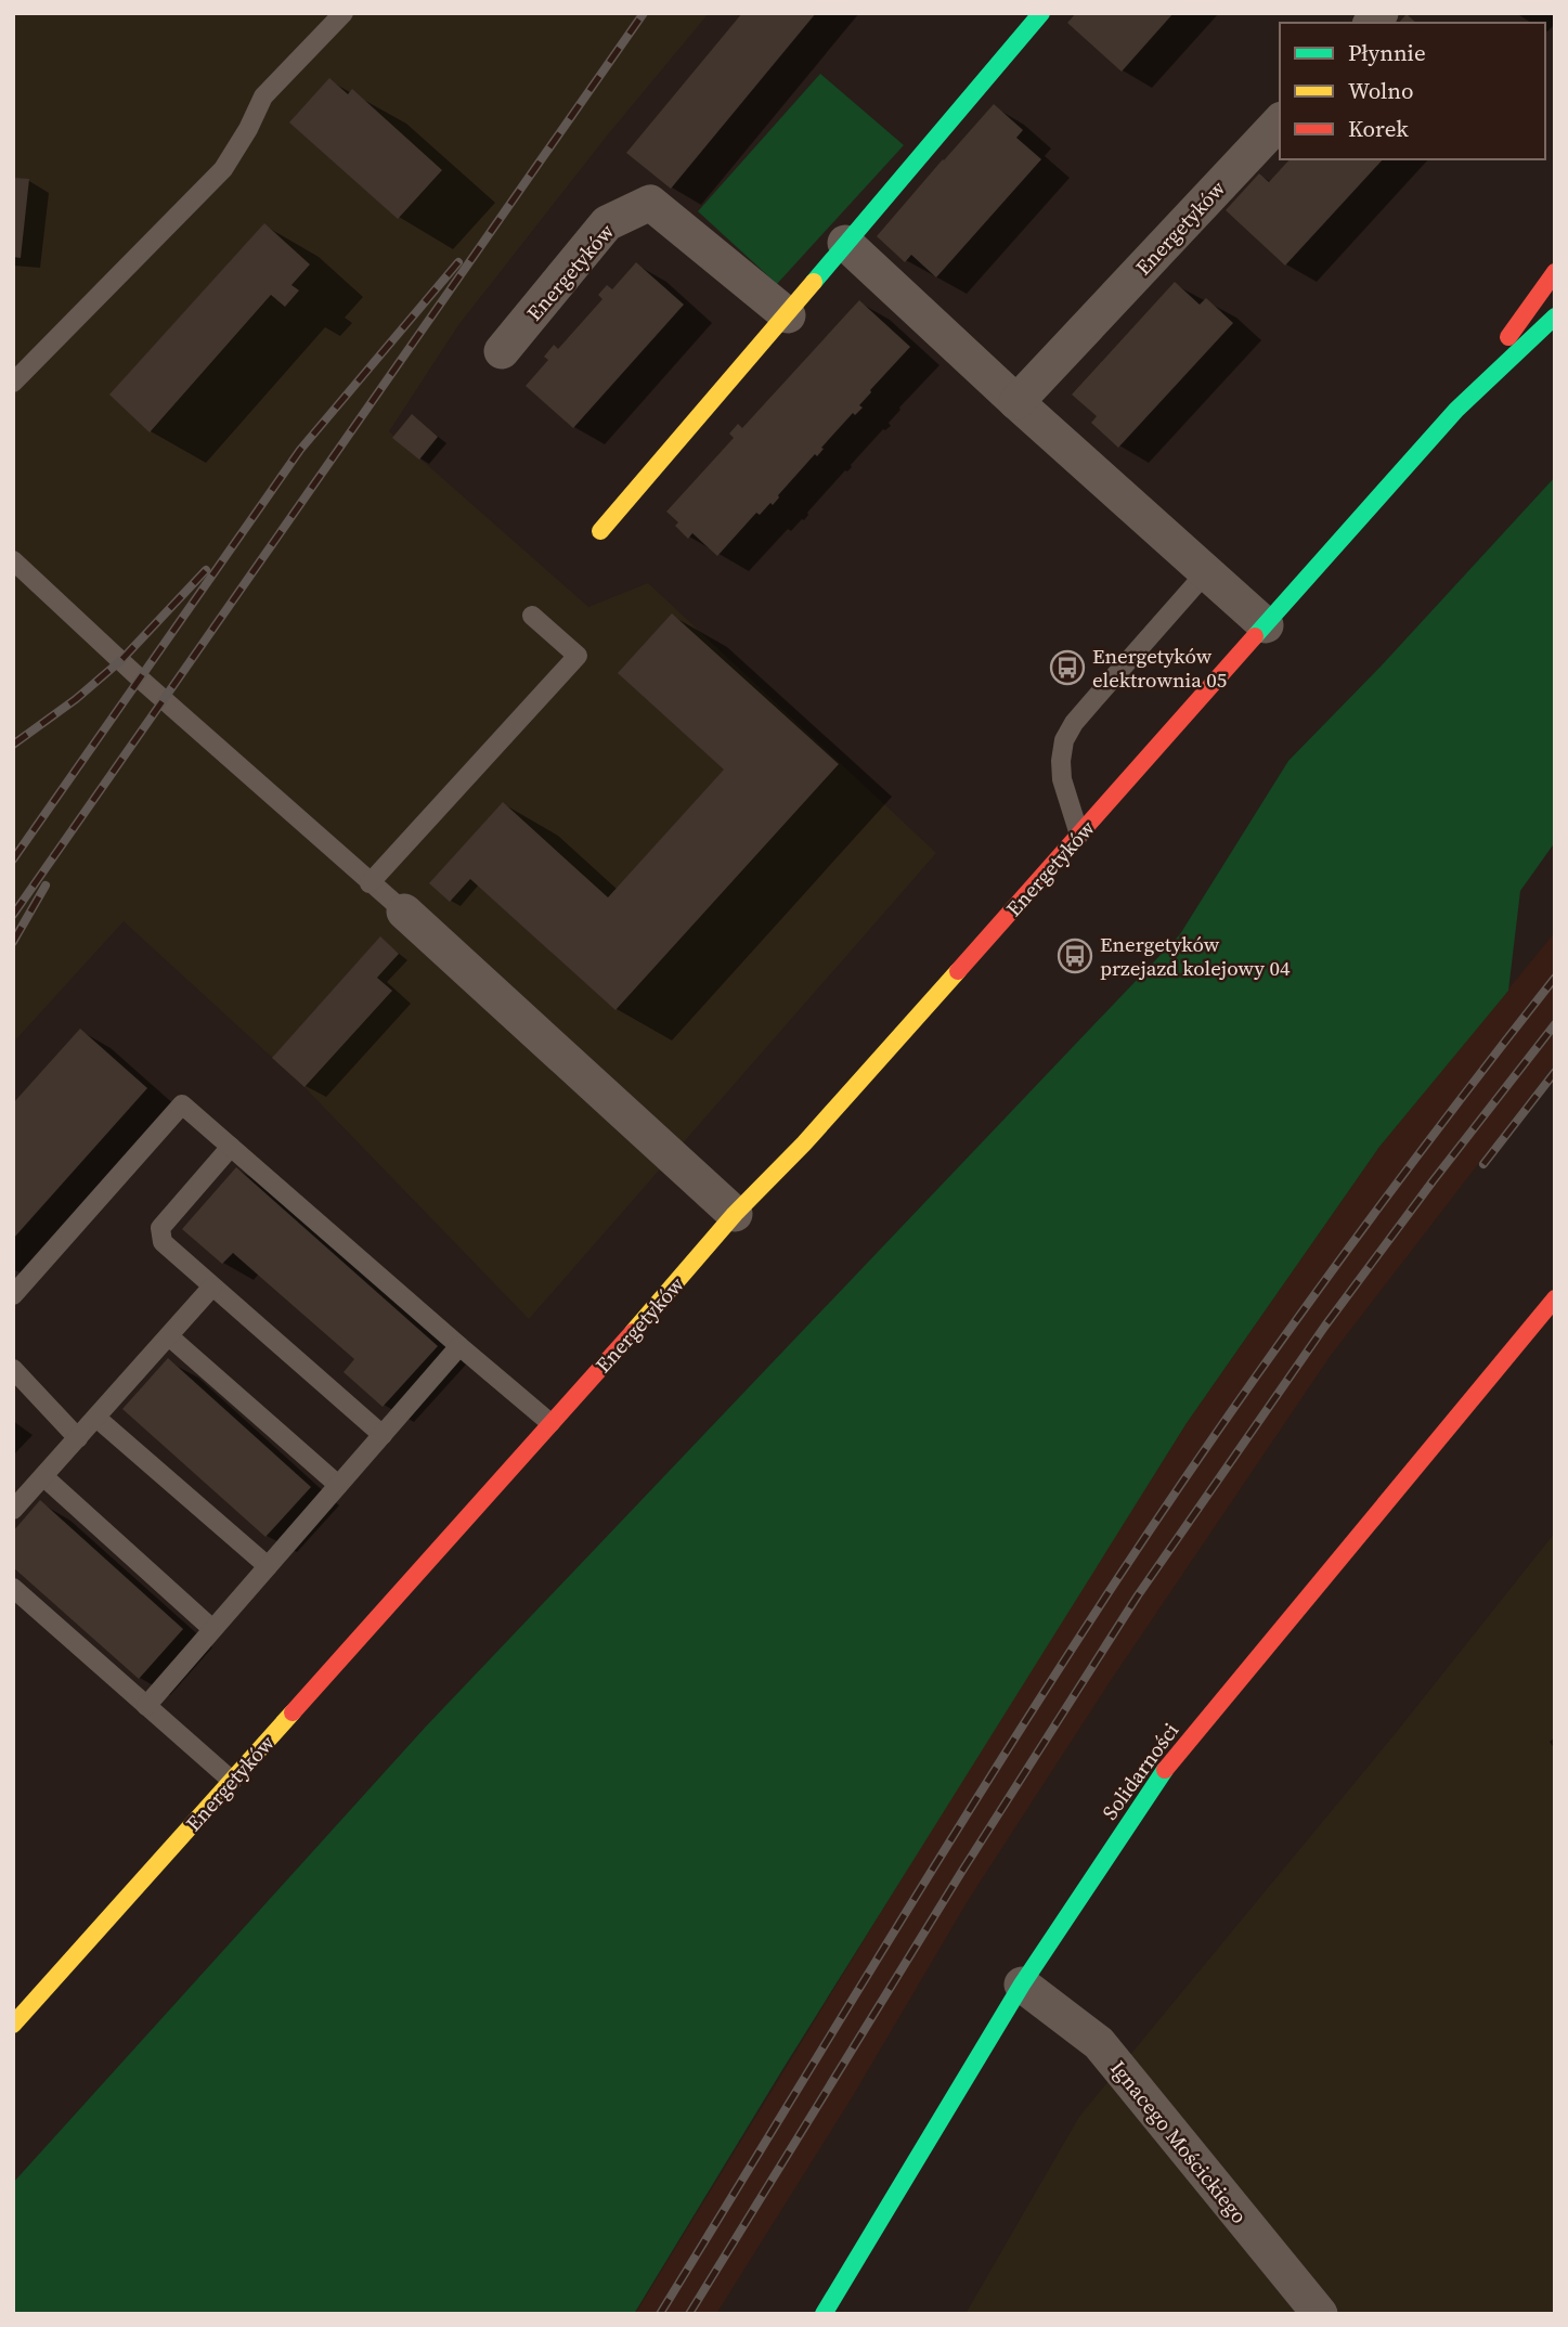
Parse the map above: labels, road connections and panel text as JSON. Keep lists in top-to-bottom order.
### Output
{
  "streets": {
    "main road": ["Energetyków", "Solidarności"],
    "street": ["Ignacego Mościckiego"]
  },
  "crossings": [
    ["Solidarności", "Ignacego Mościckiego"]
  ],
  "places": {
    "bus stop": ["Energetyków elektrownia 05", "Energetyków przejazd kolejowy 04"]
  },
  "legend": ["Płynnie", "Wolno", "Korek"]
}
